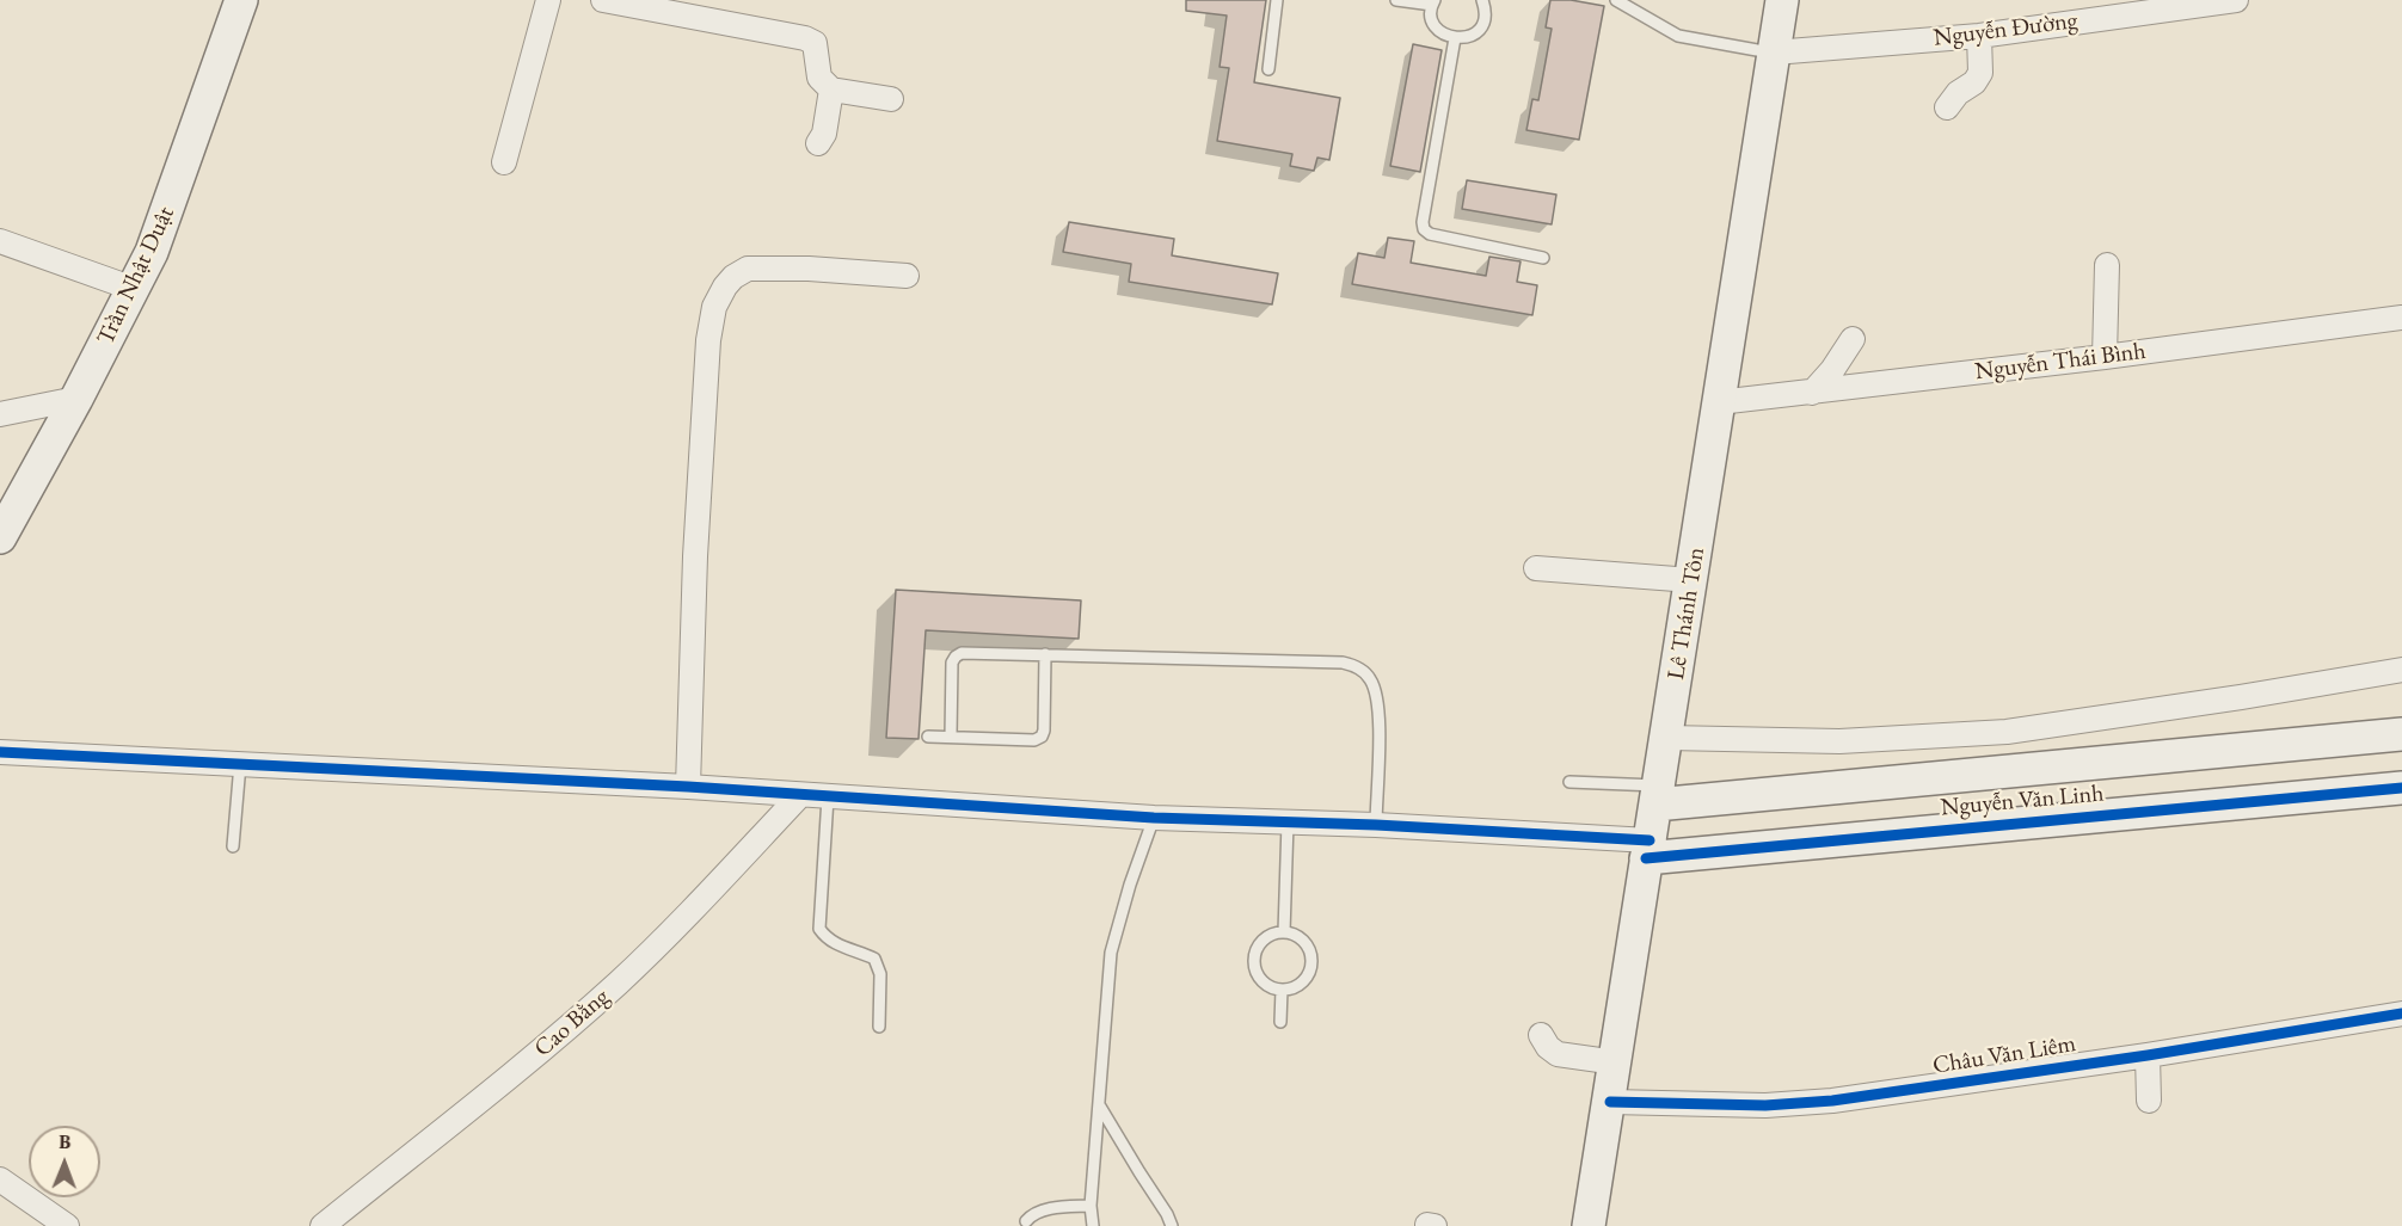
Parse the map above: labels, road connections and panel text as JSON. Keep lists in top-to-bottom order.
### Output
{
  "streets": {
    "street": [
      "Nguyễn Đường",
      "Trần Nhật Duật",
      "Nguyễn Thái Bình",
      "Lê Thánh Tôn",
      "Nguyễn Văn Linh",
      "Cao Bằng",
      "Châu Văn Liêm"
    ]
  },
  "crossings": [
    ["Nguyễn Đường", "Lê Thánh Tôn"],
    ["Nguyễn Thái Bình", "Lê Thánh Tôn"],
    ["Lê Thánh Tôn", "Nguyễn Văn Linh"],
    ["Lê Thánh Tôn", "Châu Văn Liêm"]
  ],
  "north": "top"
}
